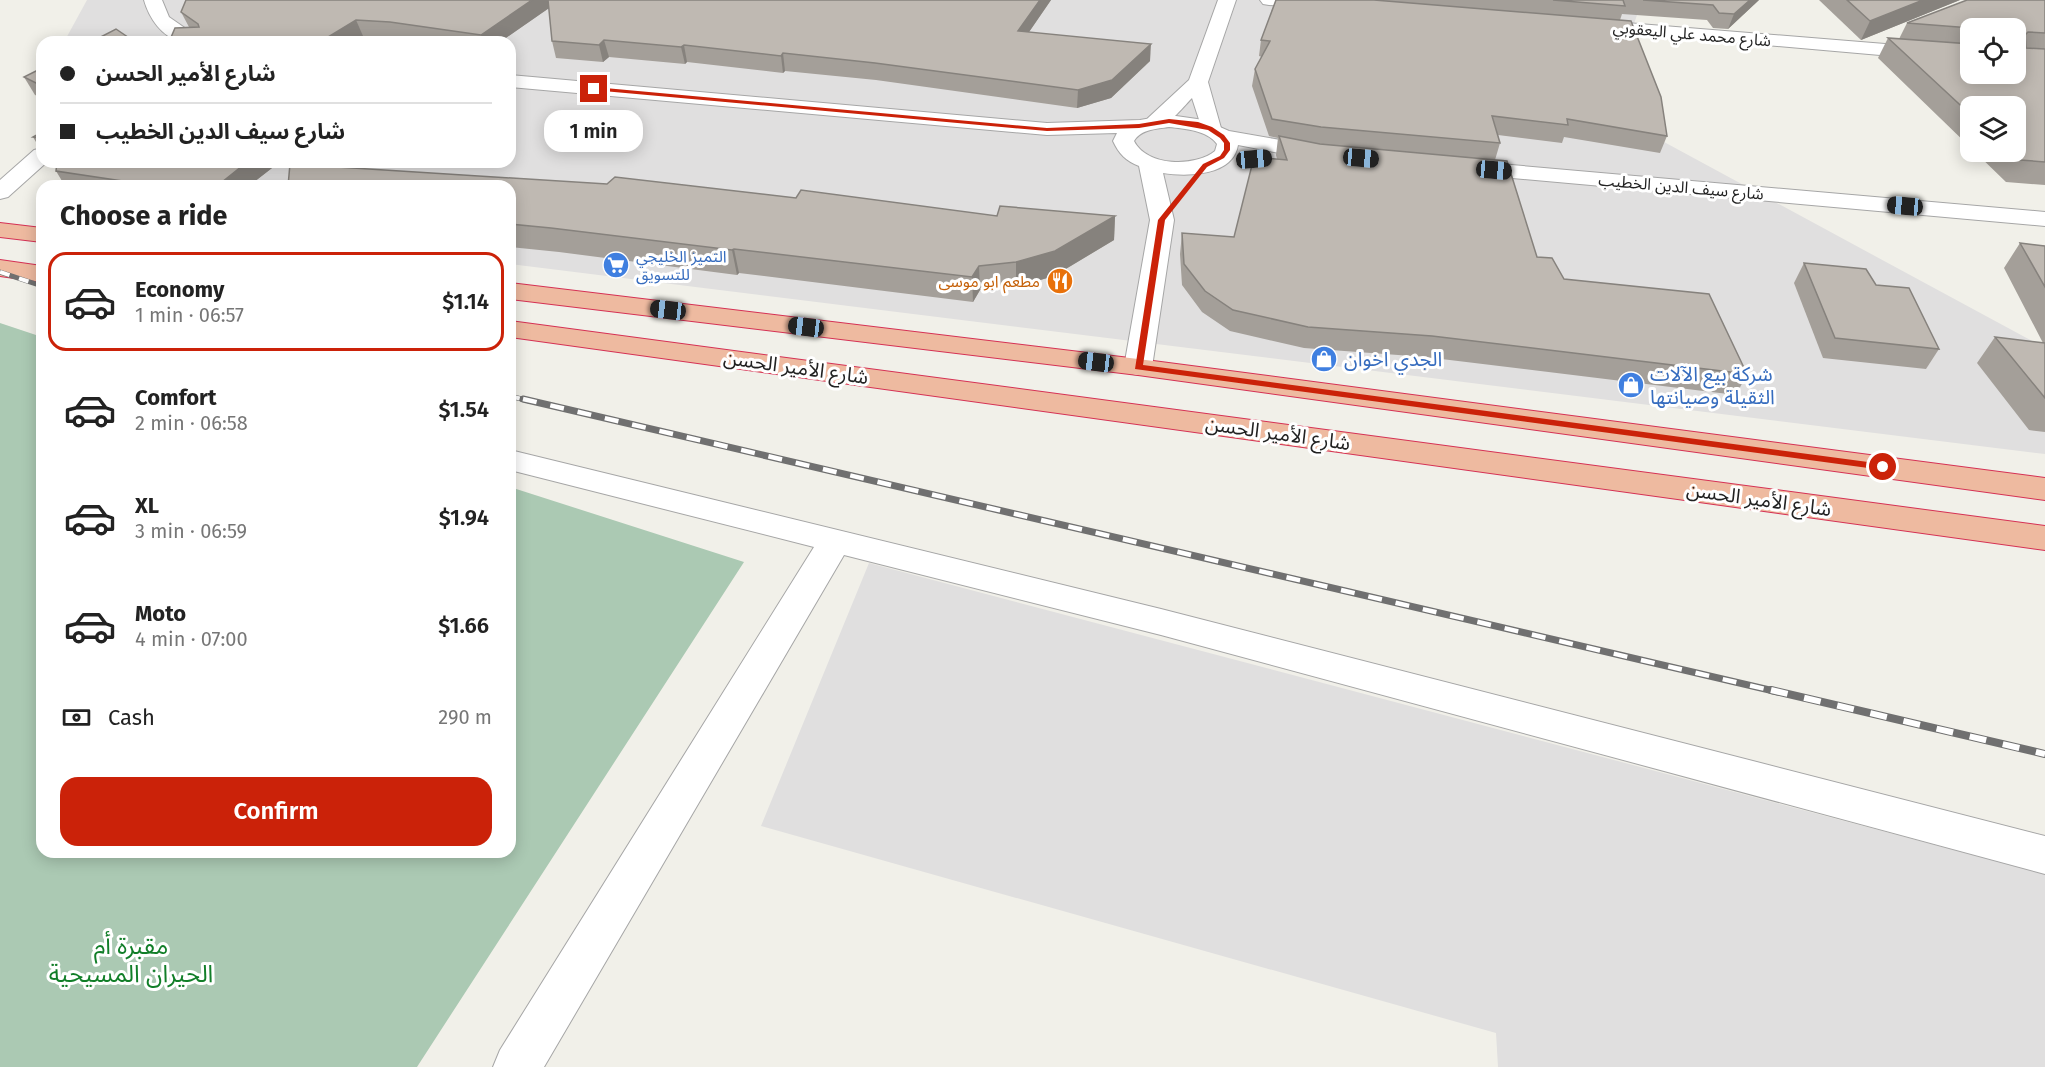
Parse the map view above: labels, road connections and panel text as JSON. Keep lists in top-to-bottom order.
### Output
{
  "streets": {
    "highway": ["شارع الأمير الحسن"],
    "street": ["شارع محمد علي اليعقوبي", "شارع سيف الدين الخطيب"]
  },
  "parks": ["مقبرة أم الحيران المسيحية"],
  "places": {
    "supermarket": ["التميز الخليجي للتسويق"],
    "restaurant": ["مطعم ابو موسى"],
    "shop": ["الجدي اخوان", "شركة بيع الآلات الثقيلة وصيانتها"]
  },
  "page": {
    "banner": ["شارع الأمير الحسن", "شارع سيف الدين الخطيب"],
    "bubble": "1 min",
    "heading": "Choose a ride",
    "list": [
      {
        "name": "Economy",
        "note": "1 min · 06:57",
        "value": "$1.14"
      },
      {
        "name": "Comfort",
        "note": "2 min · 06:58",
        "value": "$1.54"
      },
      {
        "name": "XL",
        "note": "3 min · 06:59",
        "value": "$1.94"
      },
      {
        "name": "Moto",
        "note": "4 min · 07:00",
        "value": "$1.66"
      }
    ],
    "pay": ["Cash", "290 m"],
    "buttons": "Confirm"
  }
}
